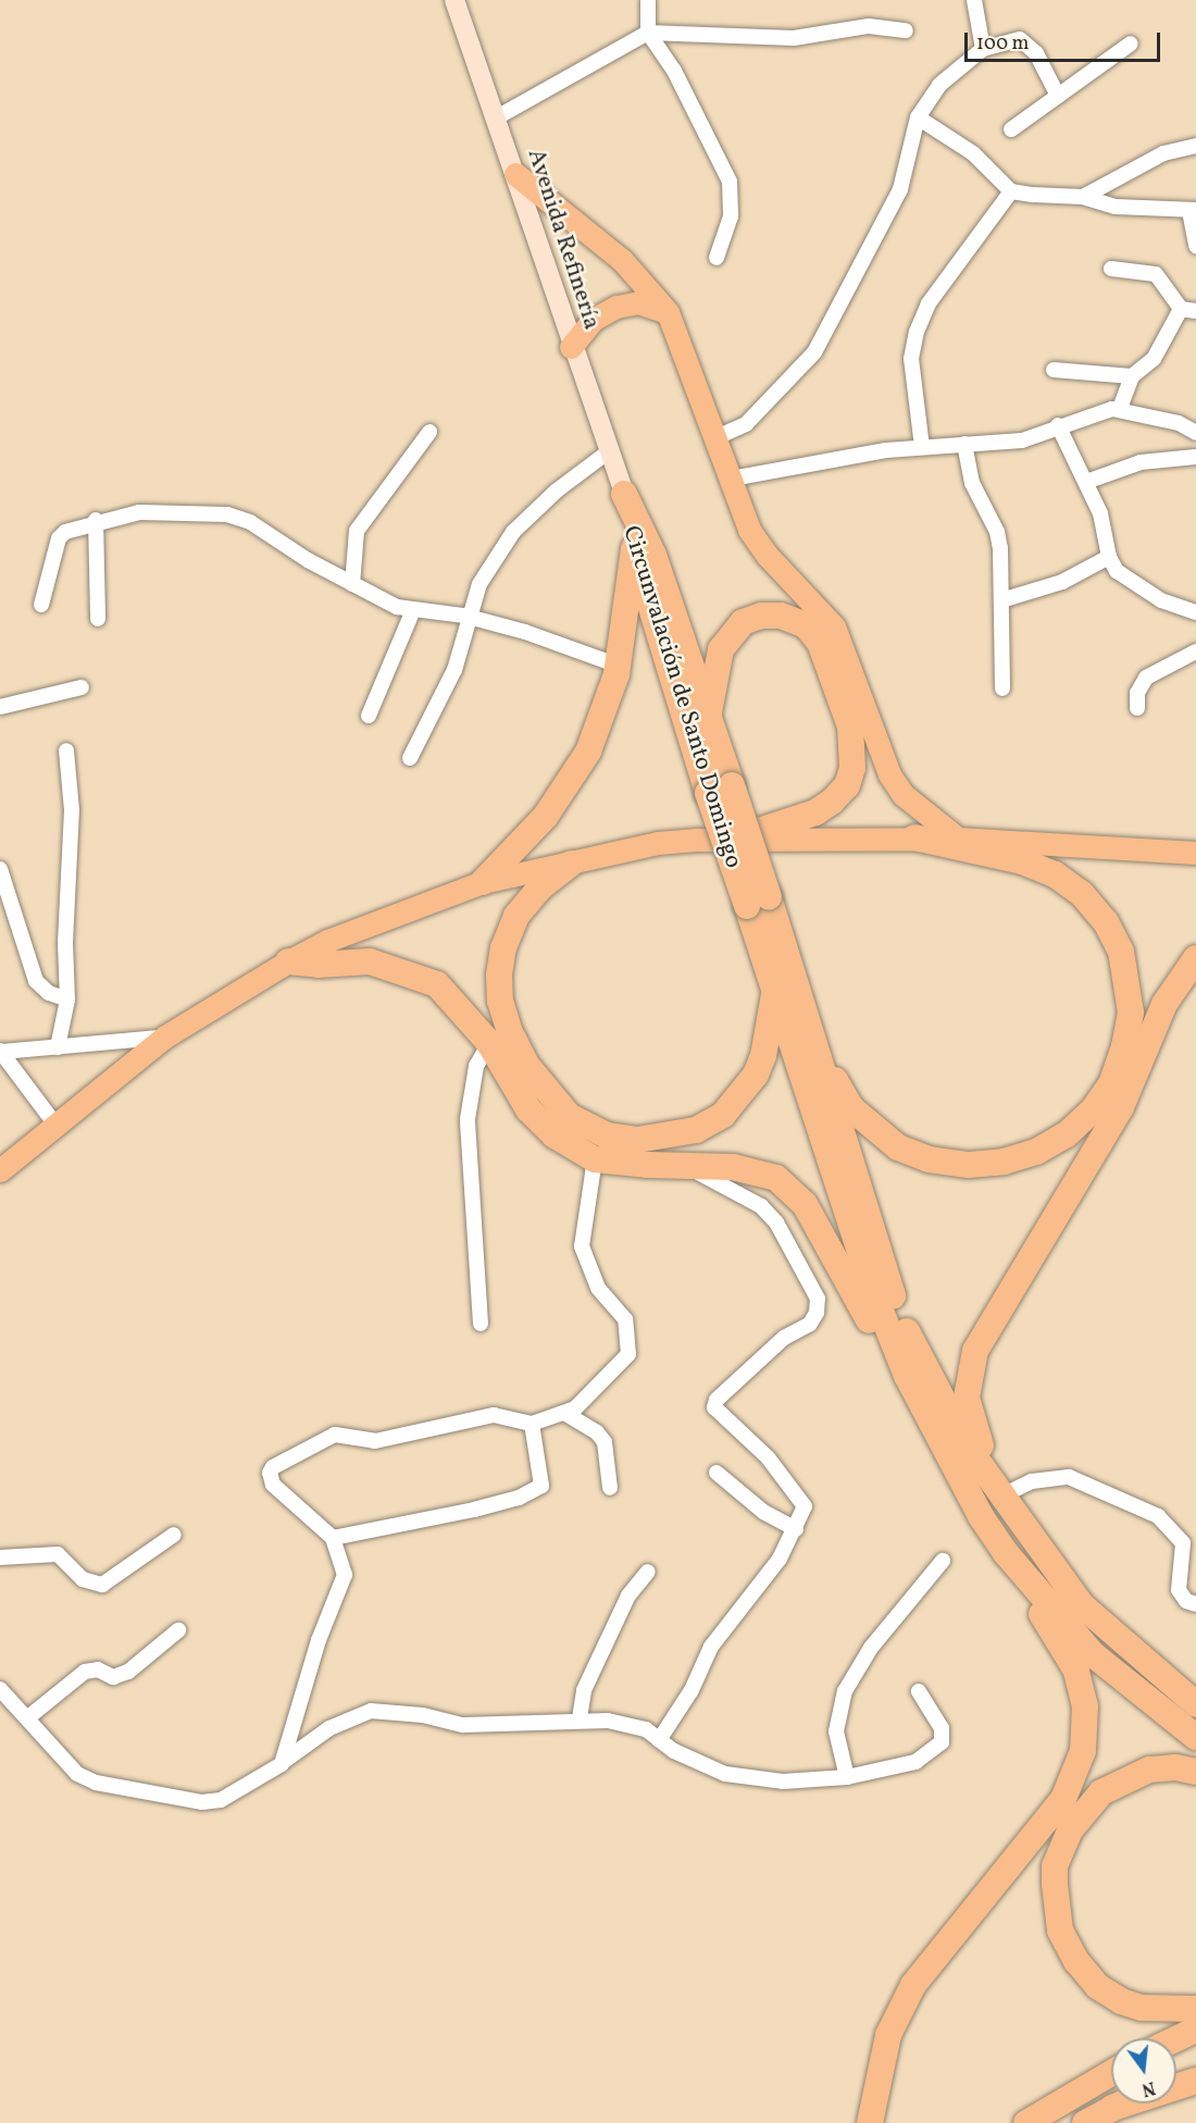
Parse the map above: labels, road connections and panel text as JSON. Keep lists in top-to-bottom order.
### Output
{
  "streets": {
    "highway": ["Circunvalación de Santo Domingo"],
    "main road": ["Avenida Refinería"]
  },
  "crossings": [
    ["Avenida Refinería", "Circunvalación de Santo Domingo"]
  ],
  "scale_bar": "100 m",
  "north": "bottom"
}
